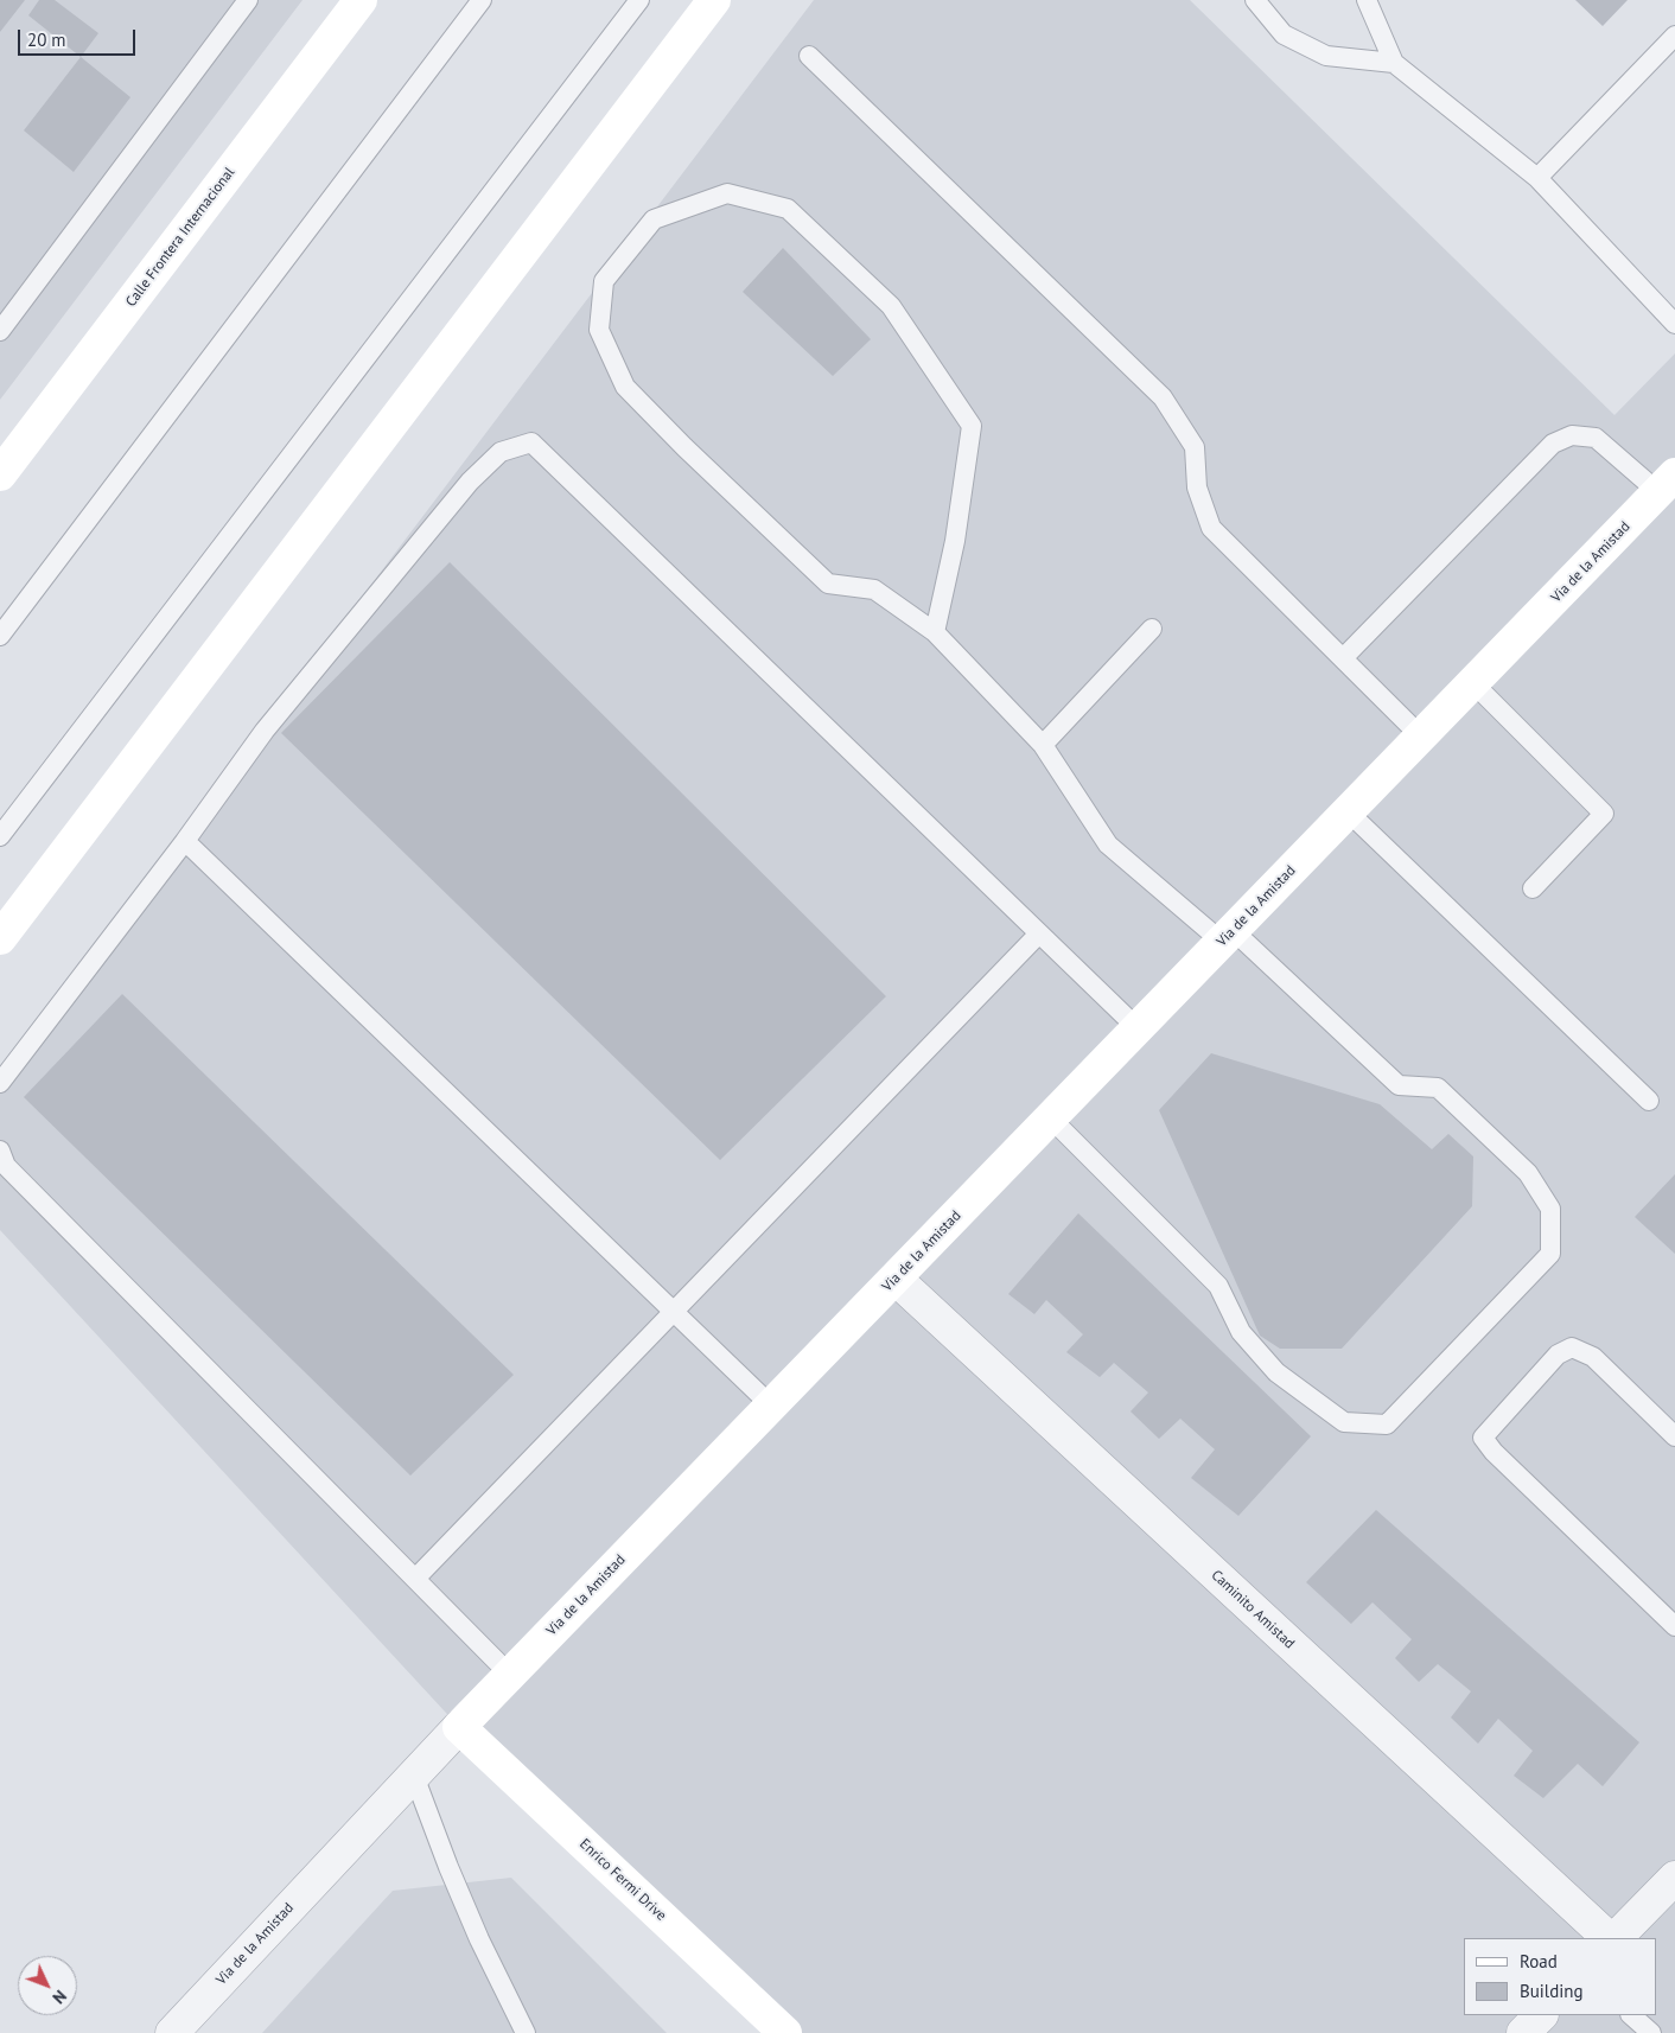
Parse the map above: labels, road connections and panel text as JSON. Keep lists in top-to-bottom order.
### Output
{
  "streets": {
    "main road": ["Calle Frontera Internacional", "Via de la Amistad", "Enrico Fermi Drive"],
    "street": ["Caminito Amistad"]
  },
  "crossings": [
    ["Via de la Amistad", "Caminito Amistad"],
    ["Via de la Amistad", "Enrico Fermi Drive"]
  ],
  "legend": ["Road", "Building"],
  "scale_bar": "20 m",
  "north": "bottom right"
}
